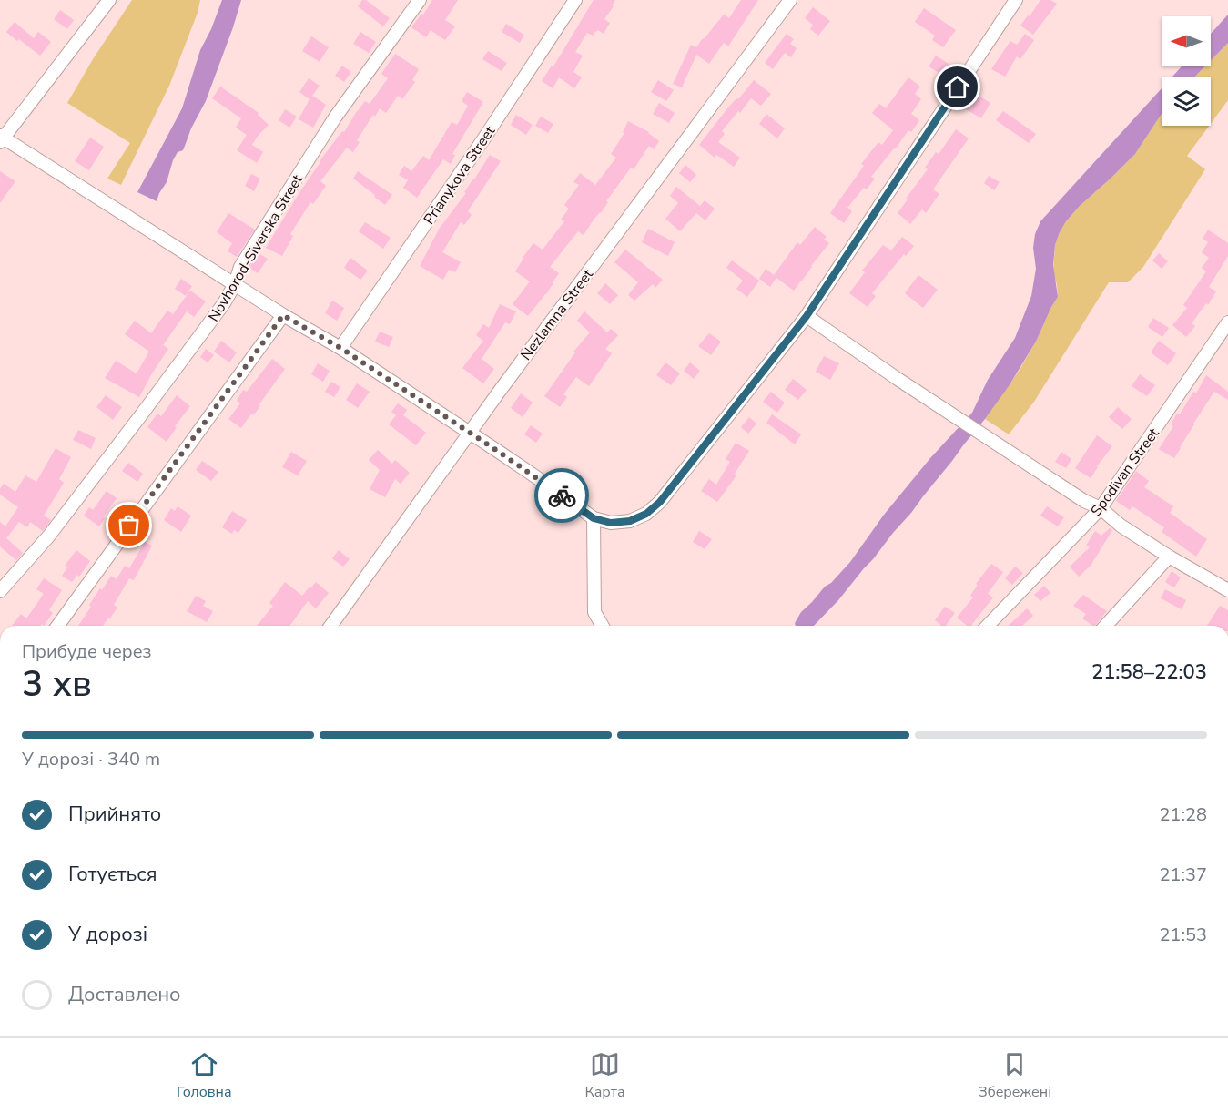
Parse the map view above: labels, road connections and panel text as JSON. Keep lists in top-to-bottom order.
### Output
{
  "streets": {
    "street": [
      "Prianykova Street",
      "Novhorod-Siverska Street",
      "Nezlamna Street",
      "Spodivan Street"
    ]
  },
  "north": "left",
  "page": {
    "heading": ["3 хв", "Прибуде через", "21:58–22:03"],
    "bar": "У дорозі · 340 m",
    "list": [
      ["Прийнято", "21:28"],
      ["Готується", "21:37"],
      ["У дорозі", "21:53"],
      "Доставлено"
    ],
    "tabs": ["Головна", "Карта", "Збережені"]
  }
}
